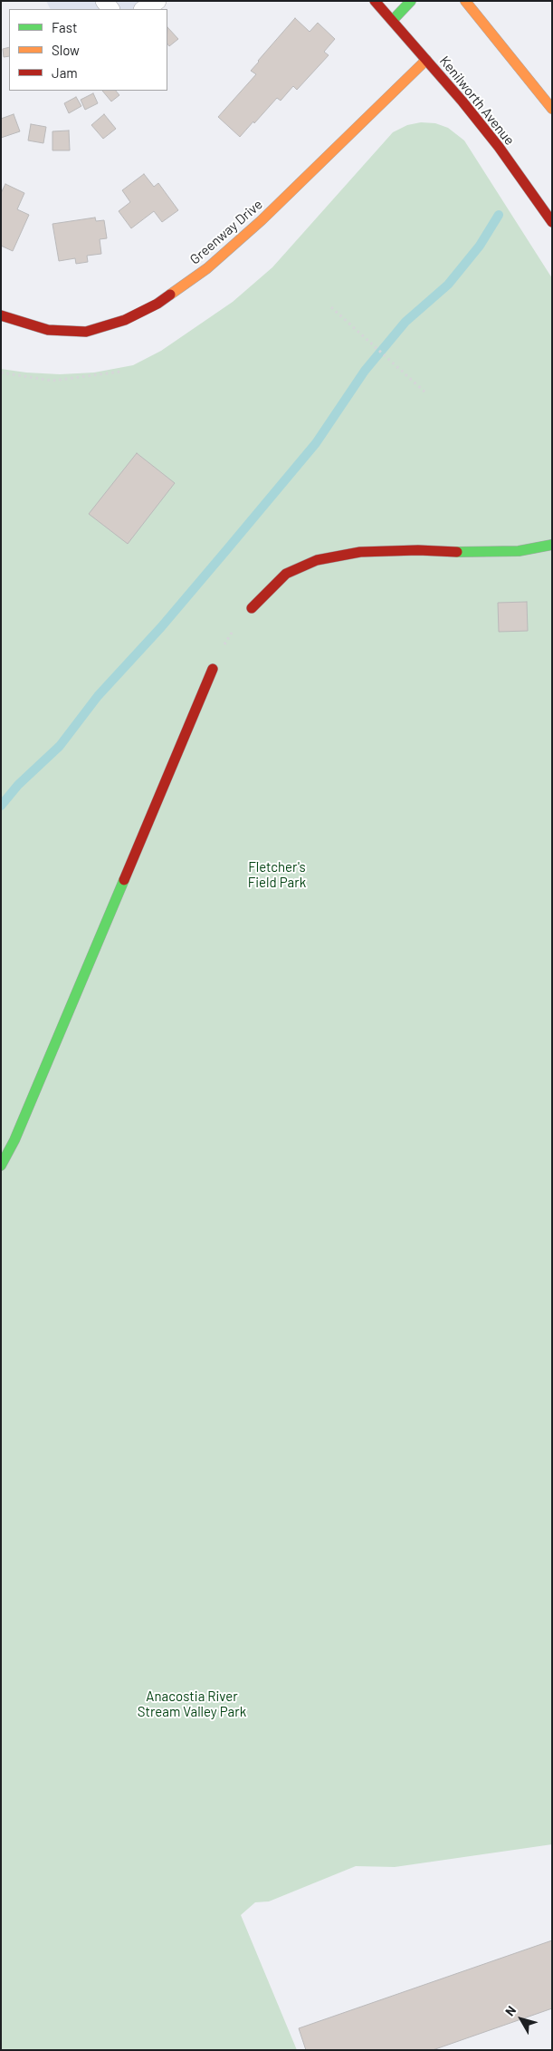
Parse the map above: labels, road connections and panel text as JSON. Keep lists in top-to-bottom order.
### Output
{
  "streets": {
    "street": ["Kenilworth Avenue", "Greenway Drive"]
  },
  "crossings": [
    ["Kenilworth Avenue", "Greenway Drive"]
  ],
  "parks": ["Fletcher's Field Park", "Anacostia River Stream Valley Park"],
  "legend": ["Fast", "Slow", "Jam"],
  "north": "top left"
}
